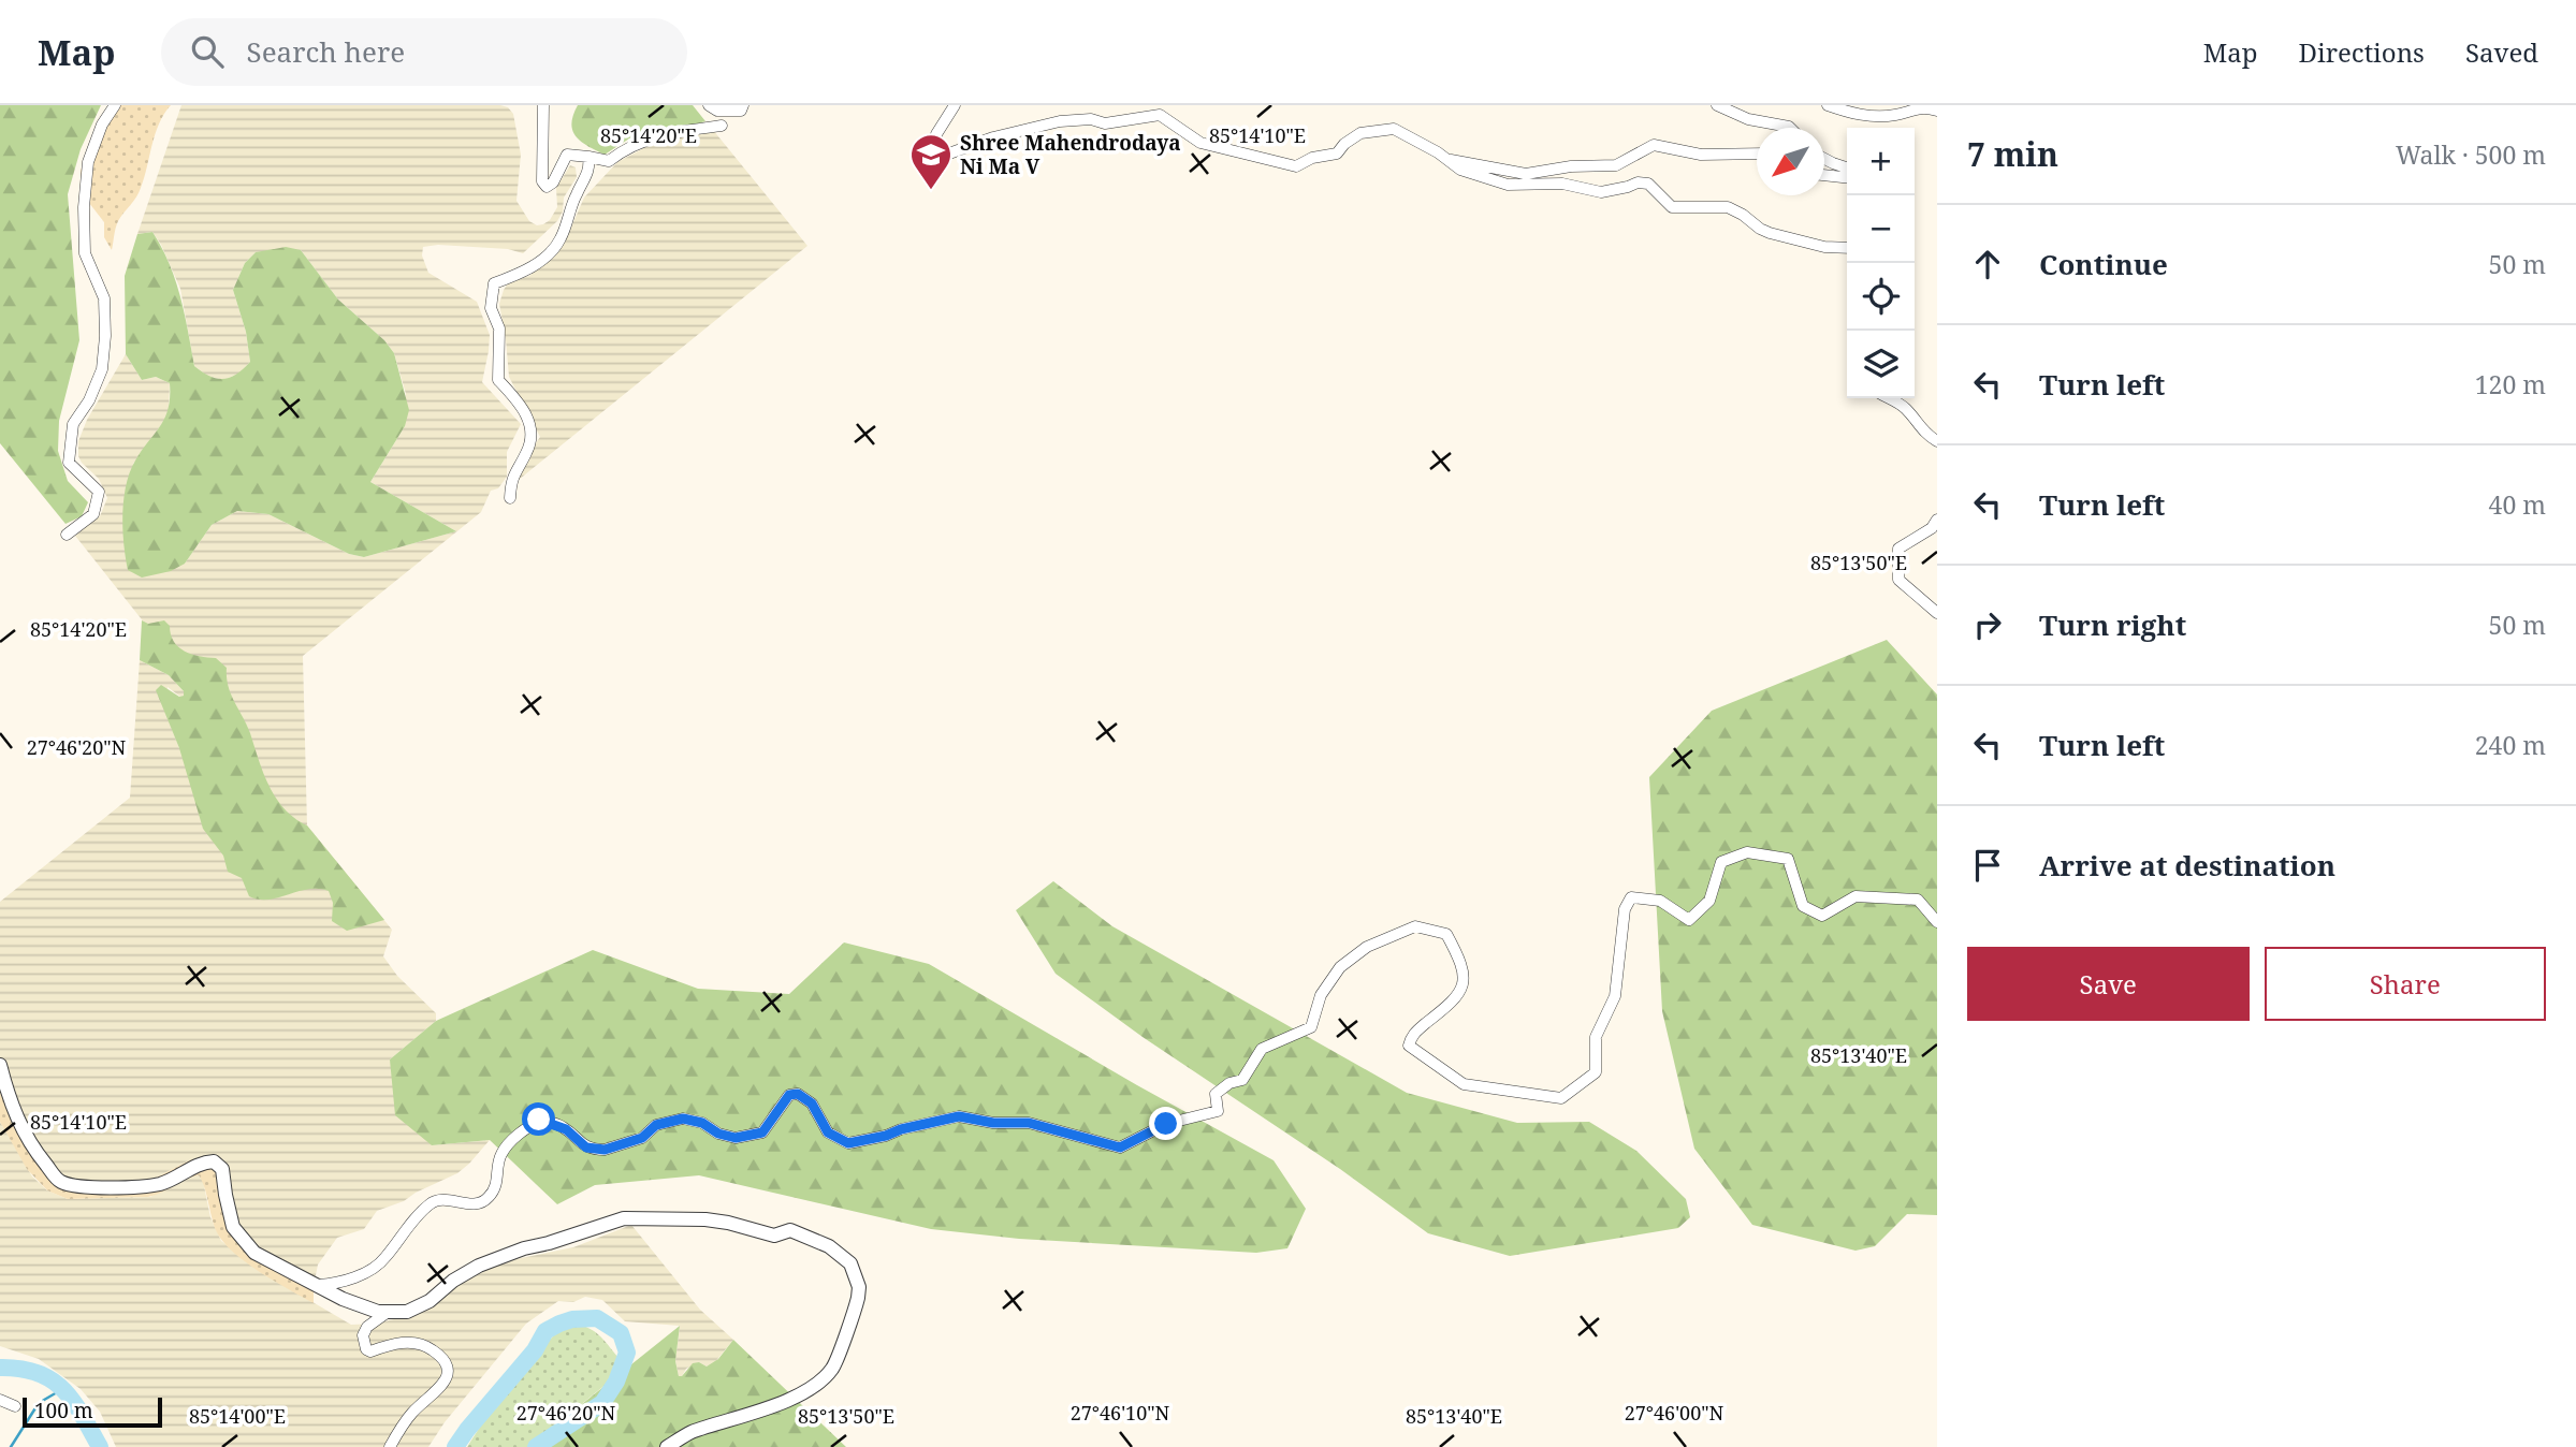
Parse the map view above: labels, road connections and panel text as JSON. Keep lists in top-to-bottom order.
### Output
{
  "places": {
    "school or university": ["Shree Mahendrodaya Ni Ma V"]
  },
  "scale_bar": "100 m",
  "north": "bottom left",
  "page": {
    "header": "Map",
    "search": "Search here",
    "nav": ["Map", "Directions", "Saved"],
    "heading": ["7 min", "Walk · 500 m"],
    "map_buttons": ["+", "−"],
    "list": [
      ["Continue", "50 m"],
      ["Turn left", "120 m"],
      ["Turn left", "40 m"],
      ["Turn right", "50 m"],
      ["Turn left", "240 m"],
      "Arrive at destination"
    ],
    "buttons": ["Save", "Share"],
    "scale": "100 m"
  },
  "coordinates": [
    "85°14'20\"E",
    "85°14'10\"E",
    "85°13'50\"E",
    "27°46'20\"N",
    "85°13'40\"E",
    "27°46'10\"N",
    "27°46'00\"N",
    "85°14'00\"E"
  ]
}
